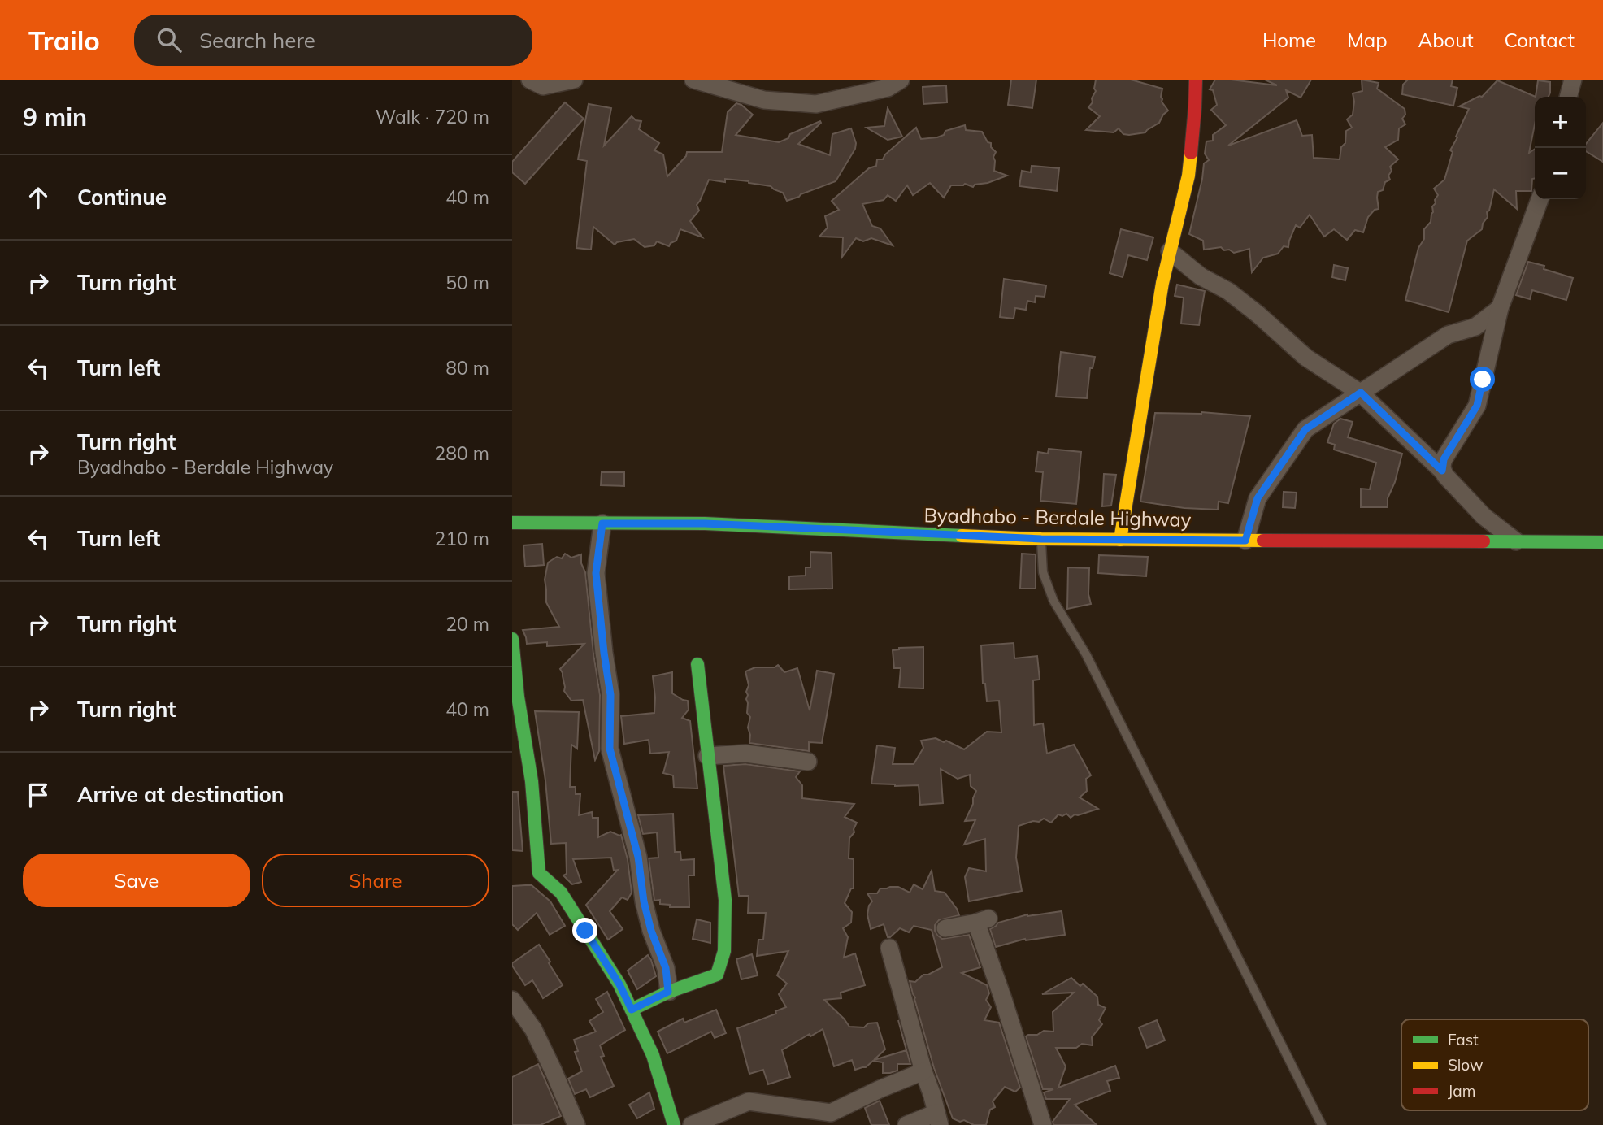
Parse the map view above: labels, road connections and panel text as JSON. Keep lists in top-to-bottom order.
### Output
{
  "streets": {
    "street": ["Byadhabo - Berdale Highway"]
  },
  "legend": ["Fast", "Slow", "Jam"],
  "page": {
    "header": "Trailo",
    "search": "Search here",
    "nav": [
      "Home",
      "Map",
      "About",
      "Contact"
    ],
    "heading": ["9 min", "Walk · 720 m"],
    "map_buttons": ["+", "−"],
    "list": [
      ["Continue", "40 m"],
      ["Turn right", "50 m"],
      ["Turn left", "80 m"],
      ["Turn right", "Byadhabo - Berdale Highway", "280 m"],
      ["Turn left", "210 m"],
      ["Turn right", "20 m"],
      ["Turn right", "40 m"],
      "Arrive at destination"
    ],
    "buttons": ["Save", "Share"]
  }
}
